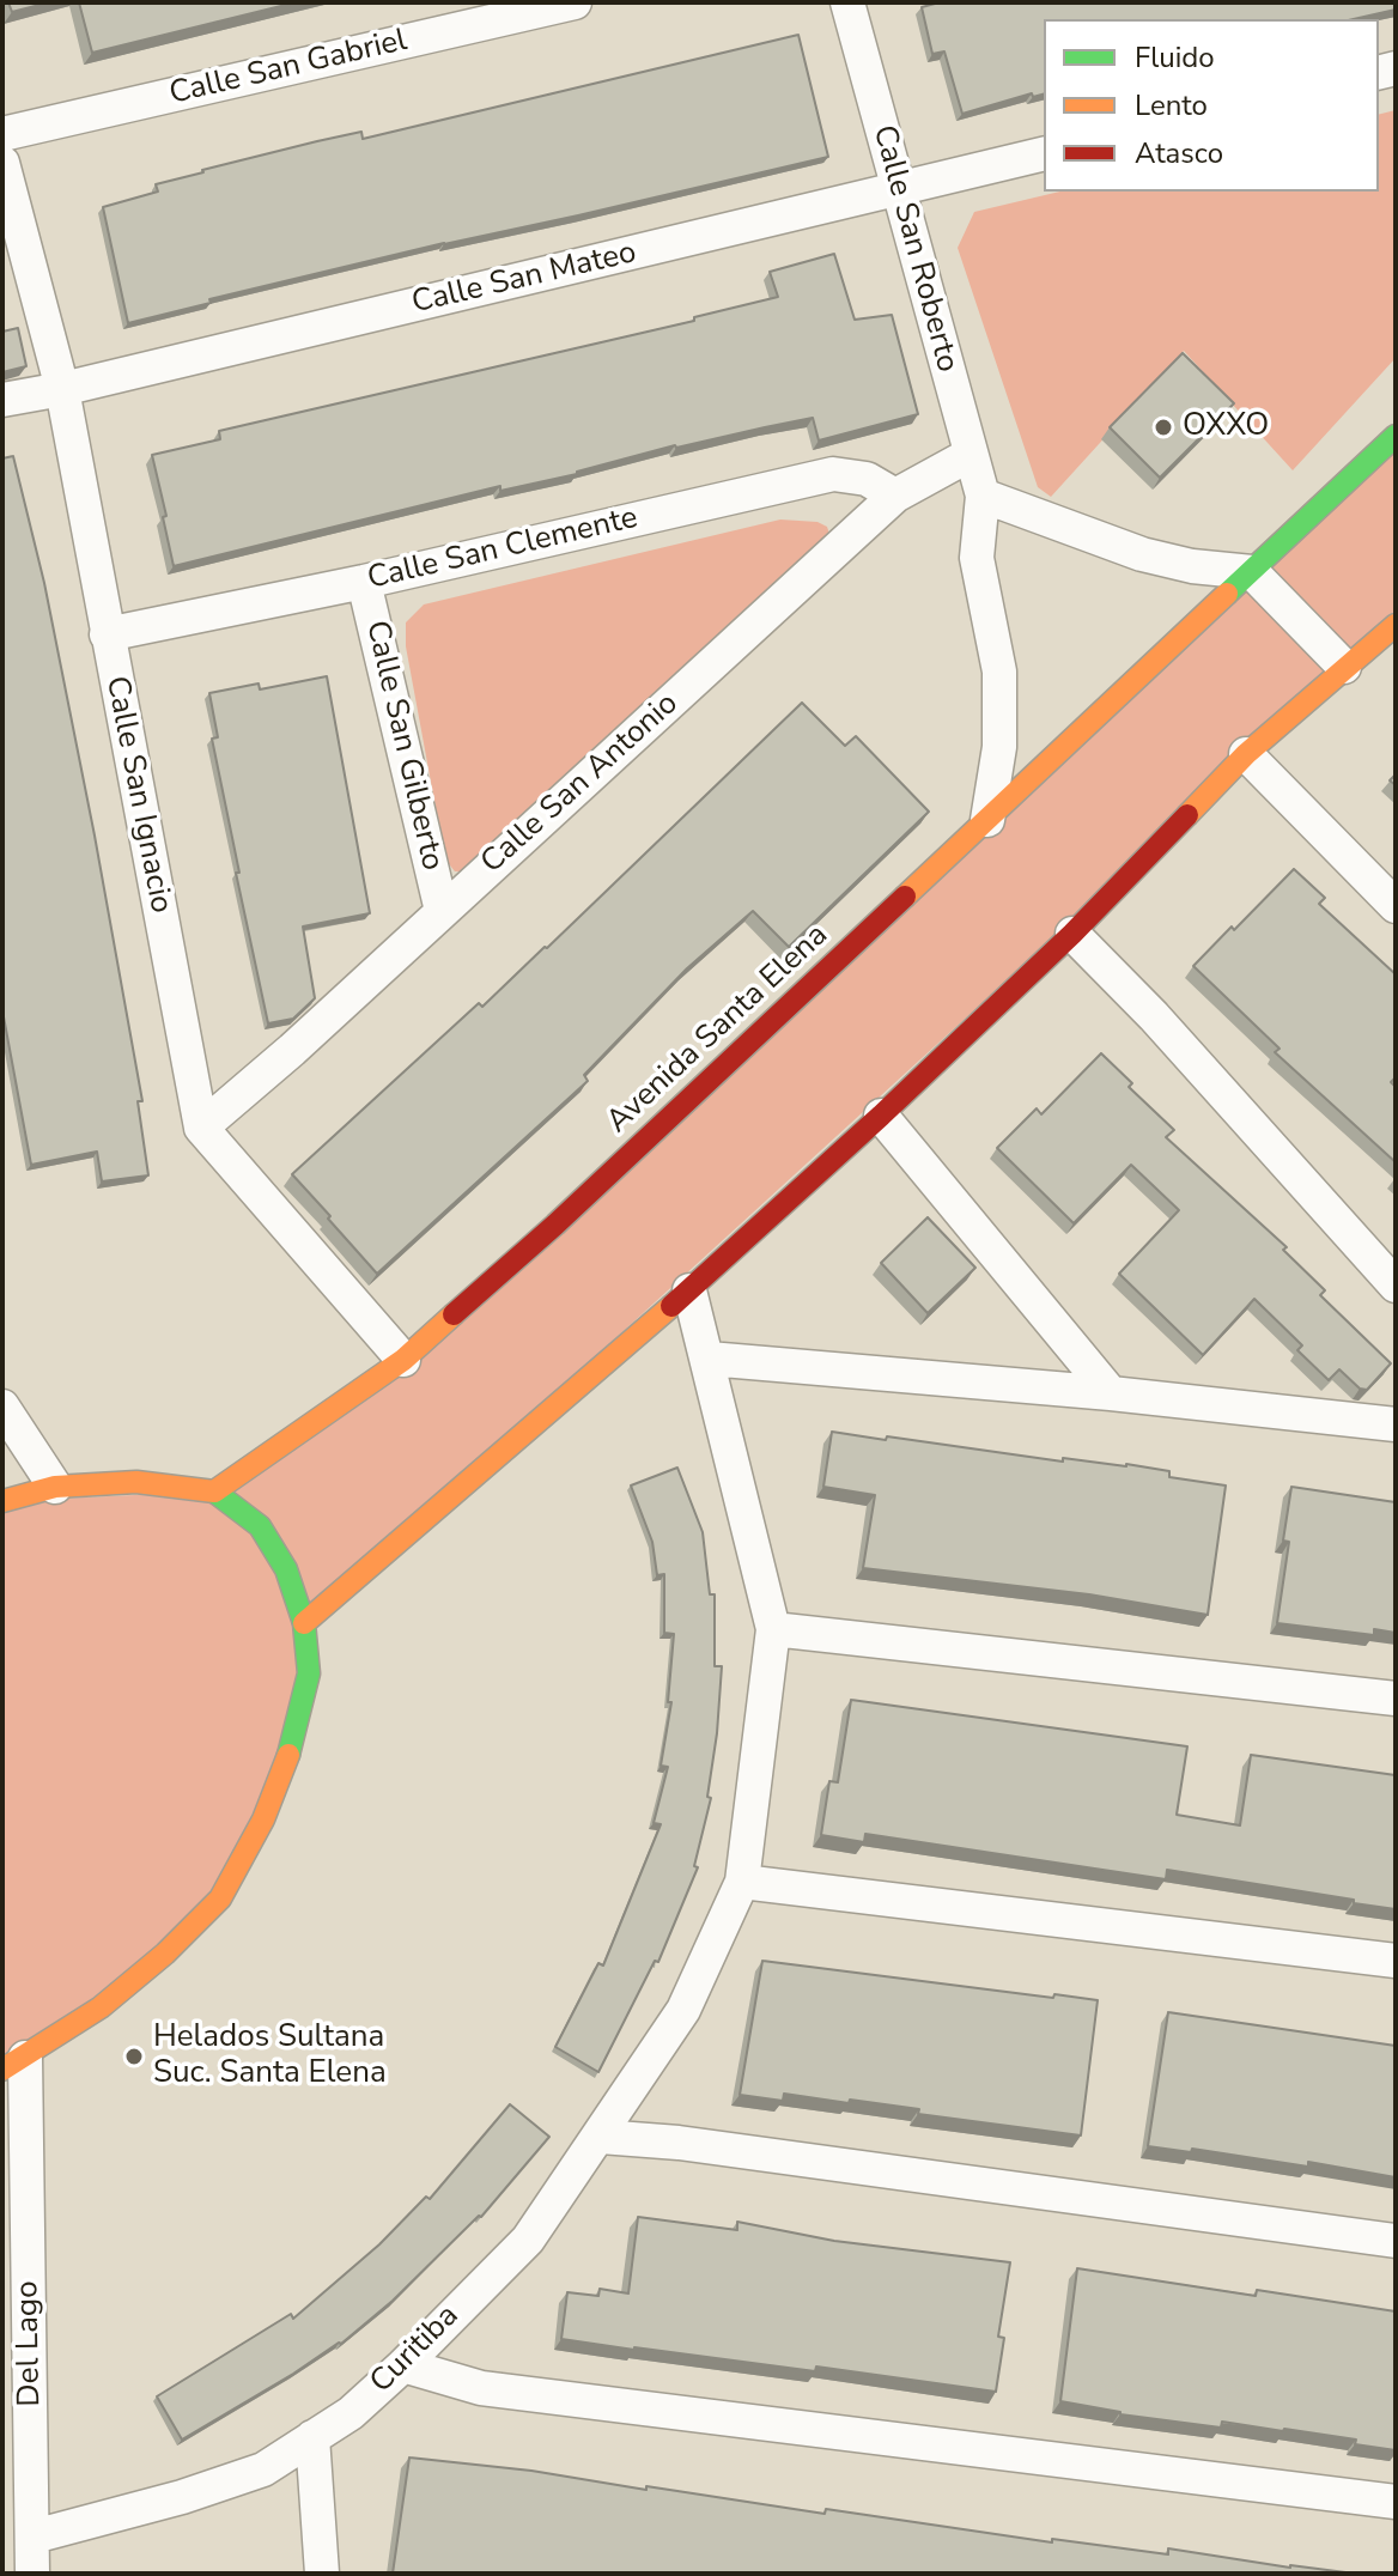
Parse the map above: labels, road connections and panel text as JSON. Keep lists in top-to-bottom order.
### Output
{
  "streets": {
    "street": [
      "Calle San Gabriel",
      "Calle San Roberto",
      "Calle San Mateo",
      "Calle San Clemente",
      "Calle San Gilberto",
      "Calle San Antonio",
      "Calle San Ignacio",
      "Avenida Santa Elena",
      "Del Lago",
      "Curitiba"
    ]
  },
  "crossings": [
    ["Calle San Roberto", "Calle San Mateo"],
    ["Calle San Roberto", "Calle San Antonio"],
    ["Calle San Roberto", "Avenida Santa Elena"],
    ["Calle San Mateo", "Calle San Ignacio"],
    ["Calle San Clemente", "Calle San Gilberto"],
    ["Calle San Clemente", "Calle San Antonio"],
    ["Calle San Clemente", "Calle San Ignacio"],
    ["Calle San Gilberto", "Calle San Antonio"],
    ["Calle San Antonio", "Calle San Ignacio"],
    ["Del Lago", "Curitiba"]
  ],
  "places": ["OXXO", "Helados Sultana Suc. Santa Elena"],
  "legend": ["Fluido", "Lento", "Atasco"]
}
